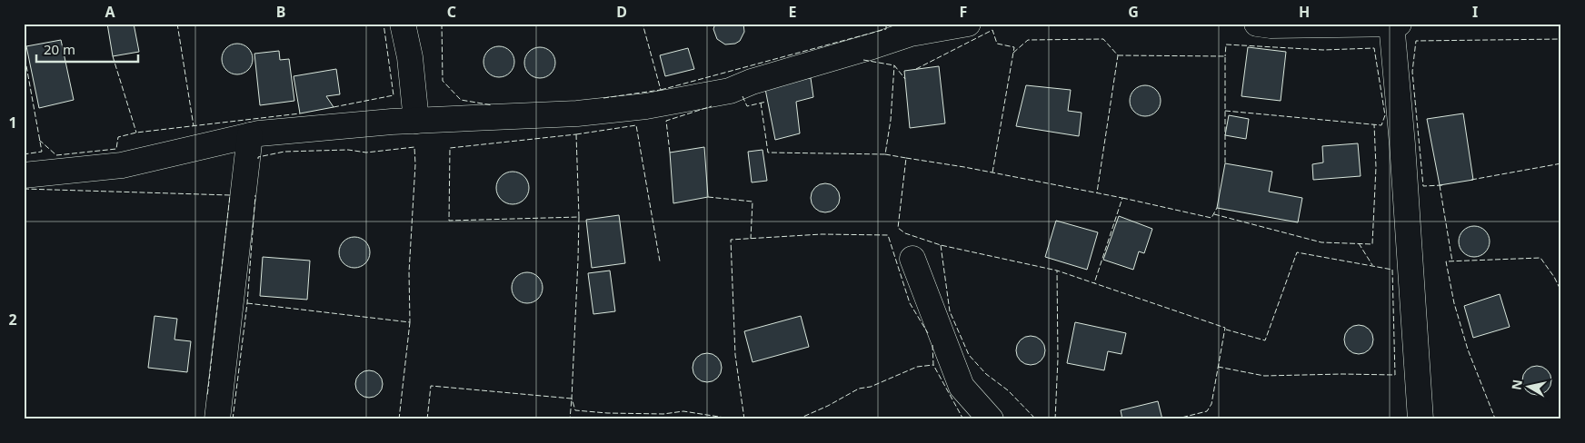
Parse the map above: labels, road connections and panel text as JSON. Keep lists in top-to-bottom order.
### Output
{
  "scale_bar": "20 m",
  "north": "left",
  "grid": {
    "columns": [
      "A",
      "B",
      "C",
      "D",
      "E",
      "F",
      "G",
      "H",
      "I"
    ],
    "rows": ["1", "2"]
  }
}
